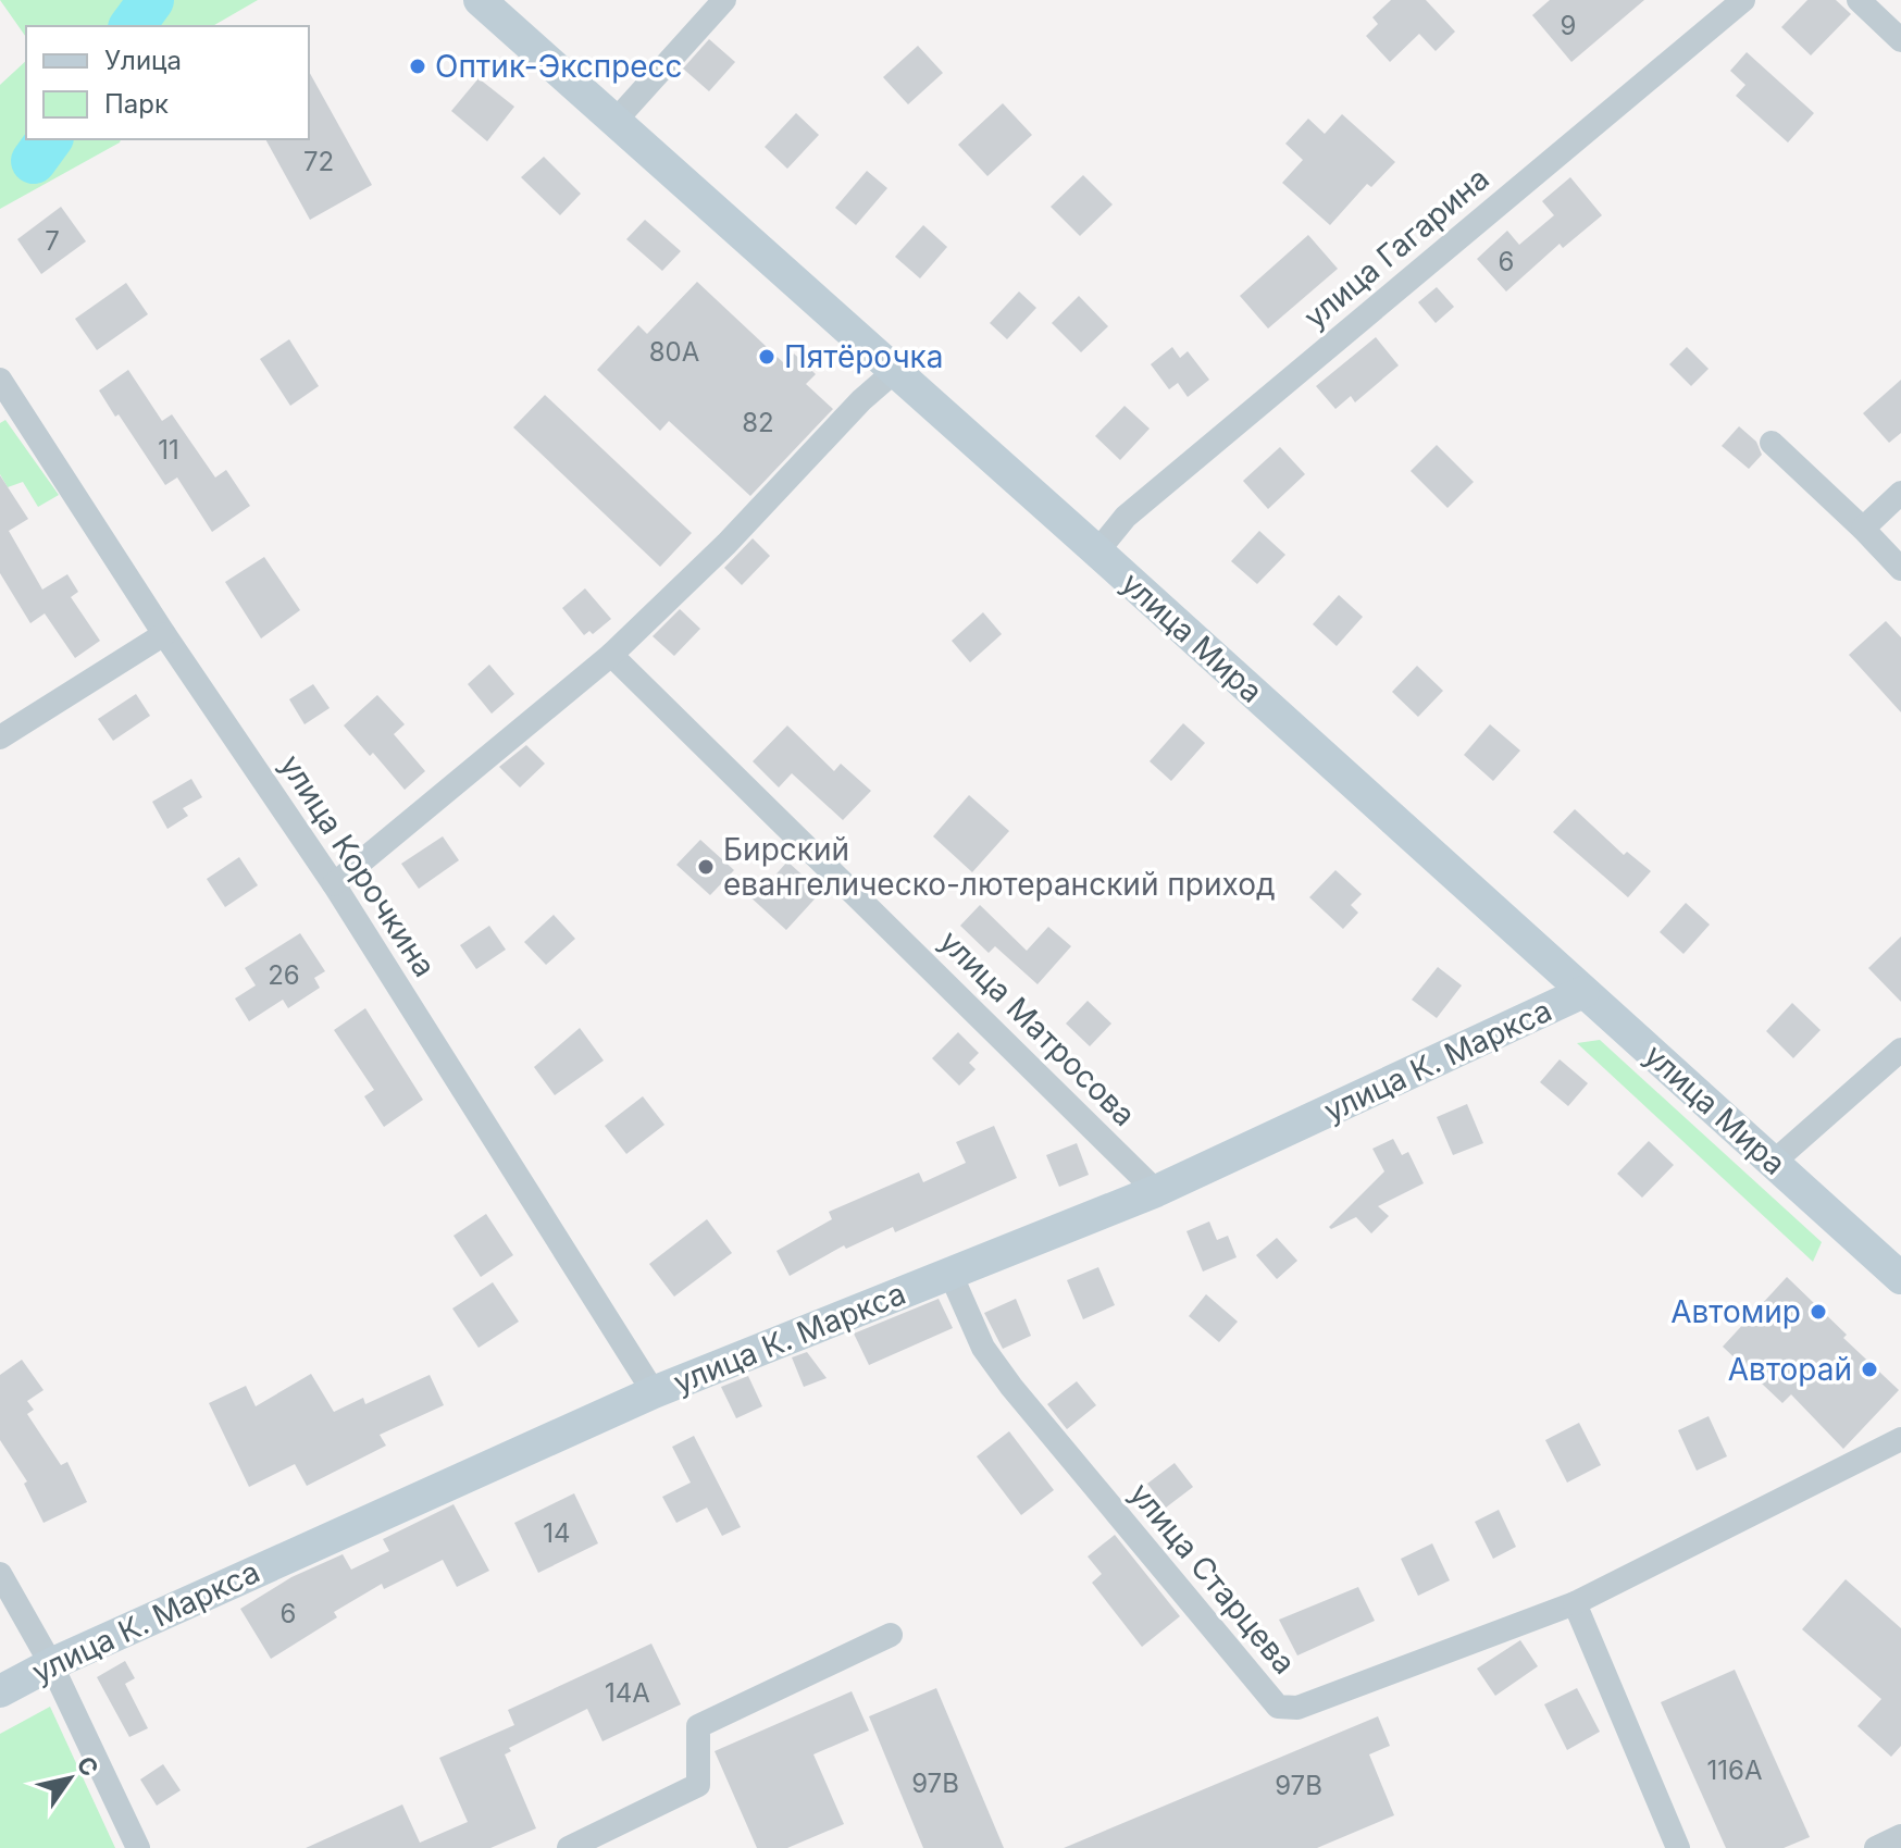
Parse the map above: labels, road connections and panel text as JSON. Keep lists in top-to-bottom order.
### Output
{
  "streets": {
    "main road": ["улица Мира", "улица К. Маркса"],
    "street": [
      "улица Гагарина",
      "улица Корочкина",
      "улица Матросова",
      "улица Старцева"
    ]
  },
  "crossings": [
    ["улица Гагарина", "улица Мира"],
    ["улица Мира", "улица К. Маркса"],
    ["улица Корочкина", "улица К. Маркса"],
    ["улица Матросова", "улица К. Маркса"],
    ["улица К. Маркса", "улица Старцева"]
  ],
  "places": [
    "Оптик-Экспресс",
    "Пятёрочка",
    "Бирский евангелическо-лютеранский приход",
    "Автомир",
    "Авторай"
  ],
  "house_numbers": [
    "9",
    "72",
    "7",
    "6",
    "80А",
    "82",
    "11",
    "26",
    "14",
    "6",
    "14А",
    "116А",
    "97В",
    "97В"
  ],
  "legend": ["Улица", "Парк"],
  "north": "top right"
}
